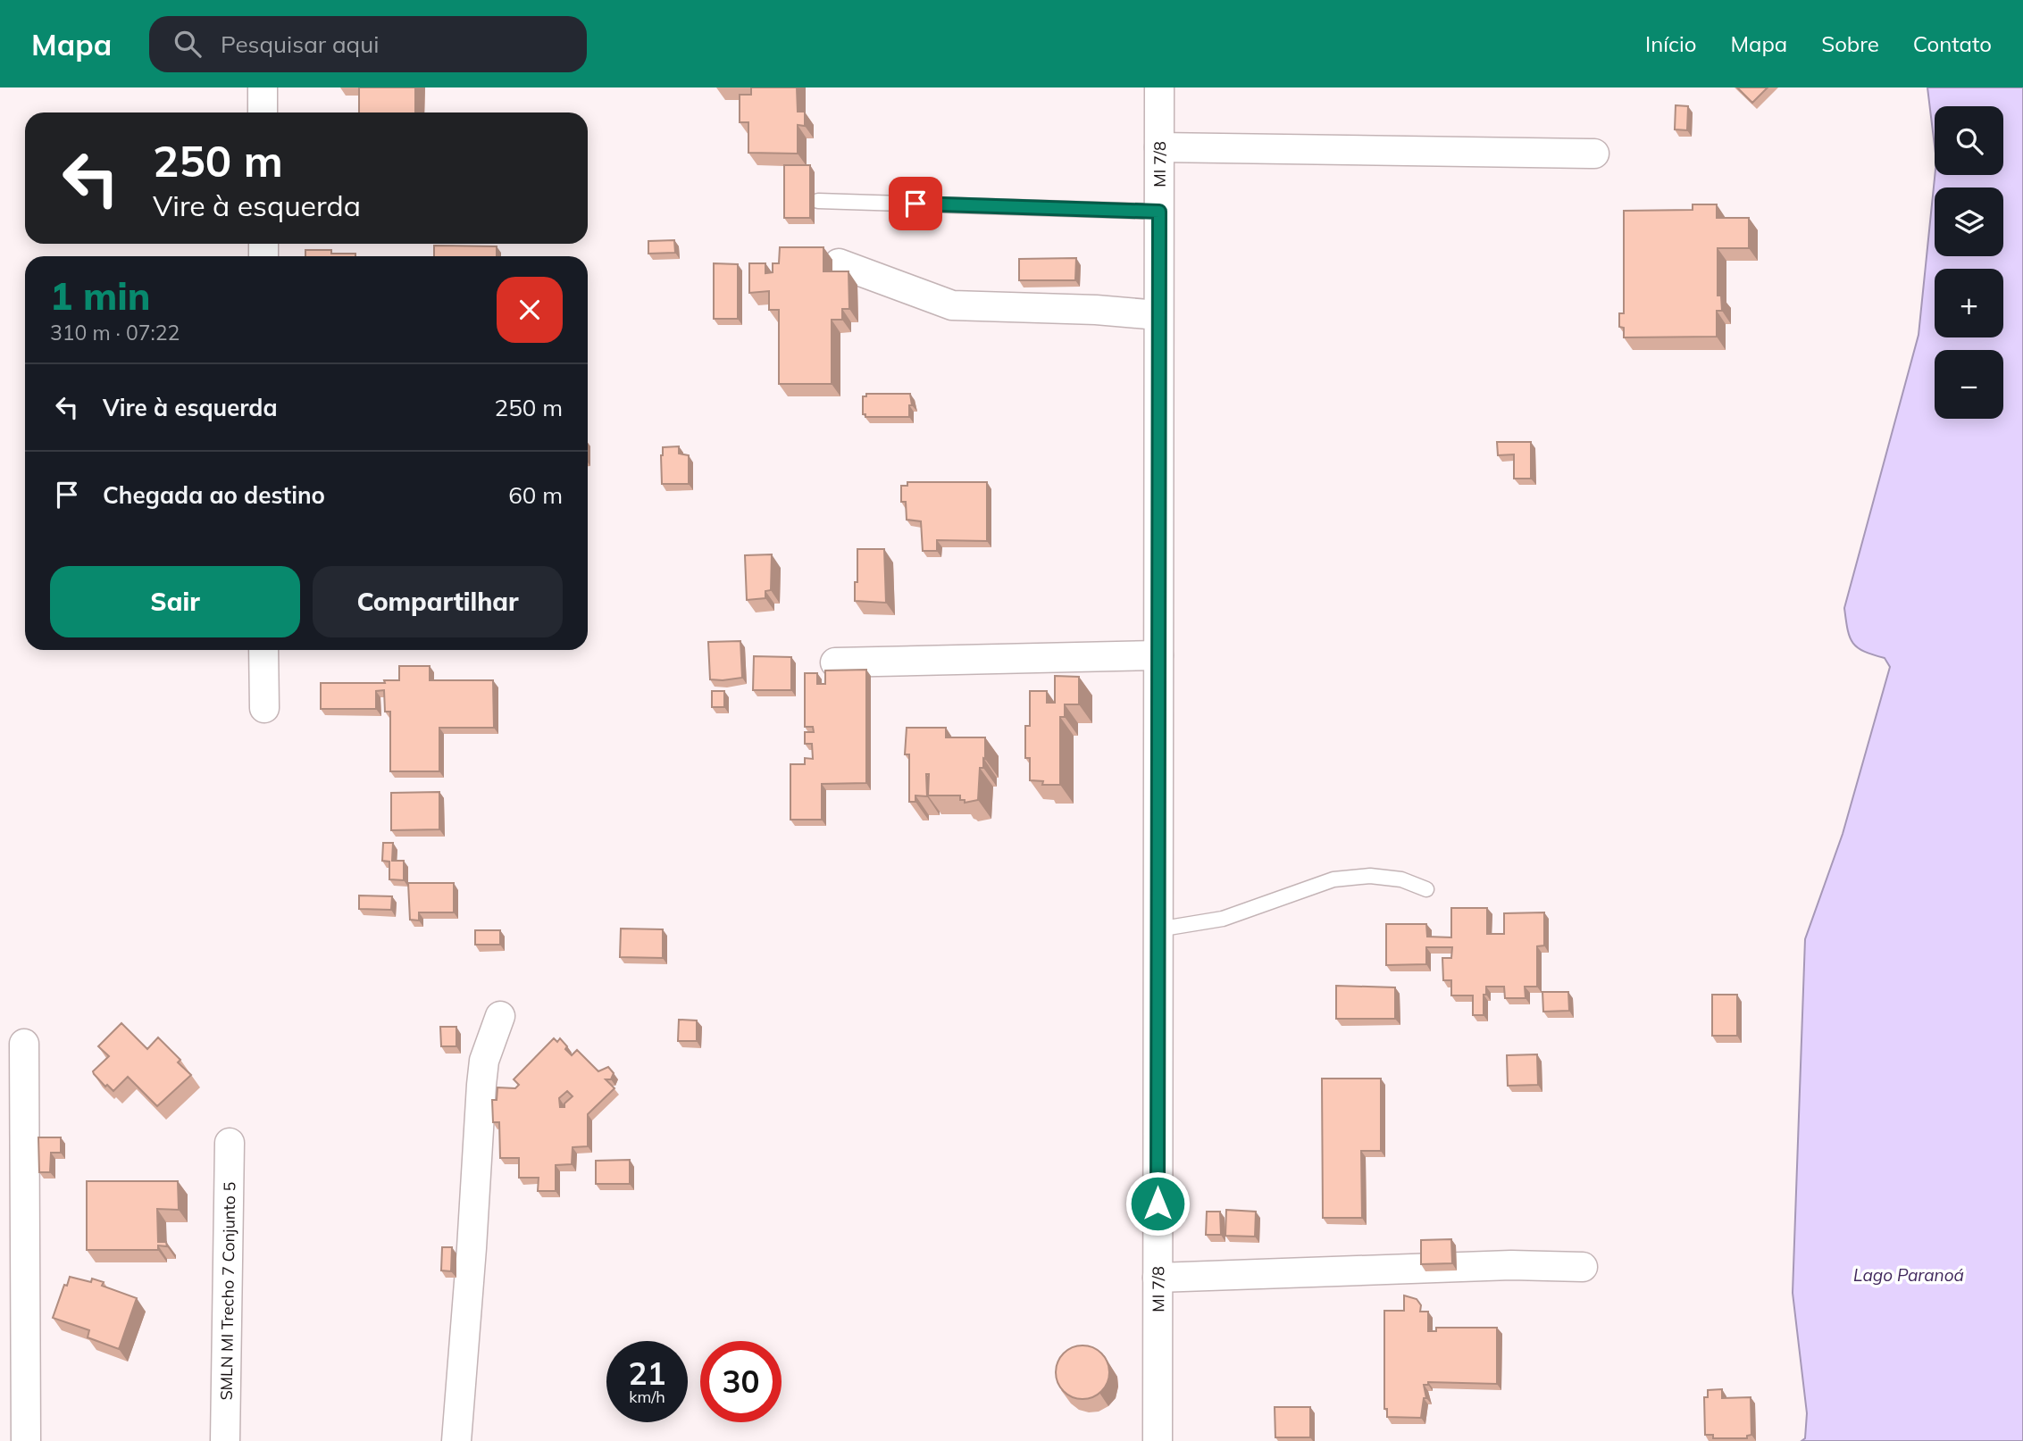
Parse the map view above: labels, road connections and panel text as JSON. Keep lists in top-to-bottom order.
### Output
{
  "streets": {
    "street": ["MI 7/8", "SMLN MI Trecho 7 Conjunto 5"]
  },
  "water": ["Lago Paranoá"],
  "page": {
    "header": "Mapa",
    "search": "Pesquisar aqui",
    "nav": [
      "Início",
      "Mapa",
      "Sobre",
      "Contato"
    ],
    "map_buttons": ["+", "−"],
    "turn": ["250 m", "Vire à esquerda"],
    "heading": ["1 min", "310 m · 07:22"],
    "list": [
      {
        "name": "Vire à esquerda",
        "value": "250 m"
      },
      {
        "name": "Chegada ao destino",
        "value": "60 m"
      }
    ],
    "buttons": ["Sair", "Compartilhar"],
    "speed": "21 km/h",
    "limit": "30"
  }
}
